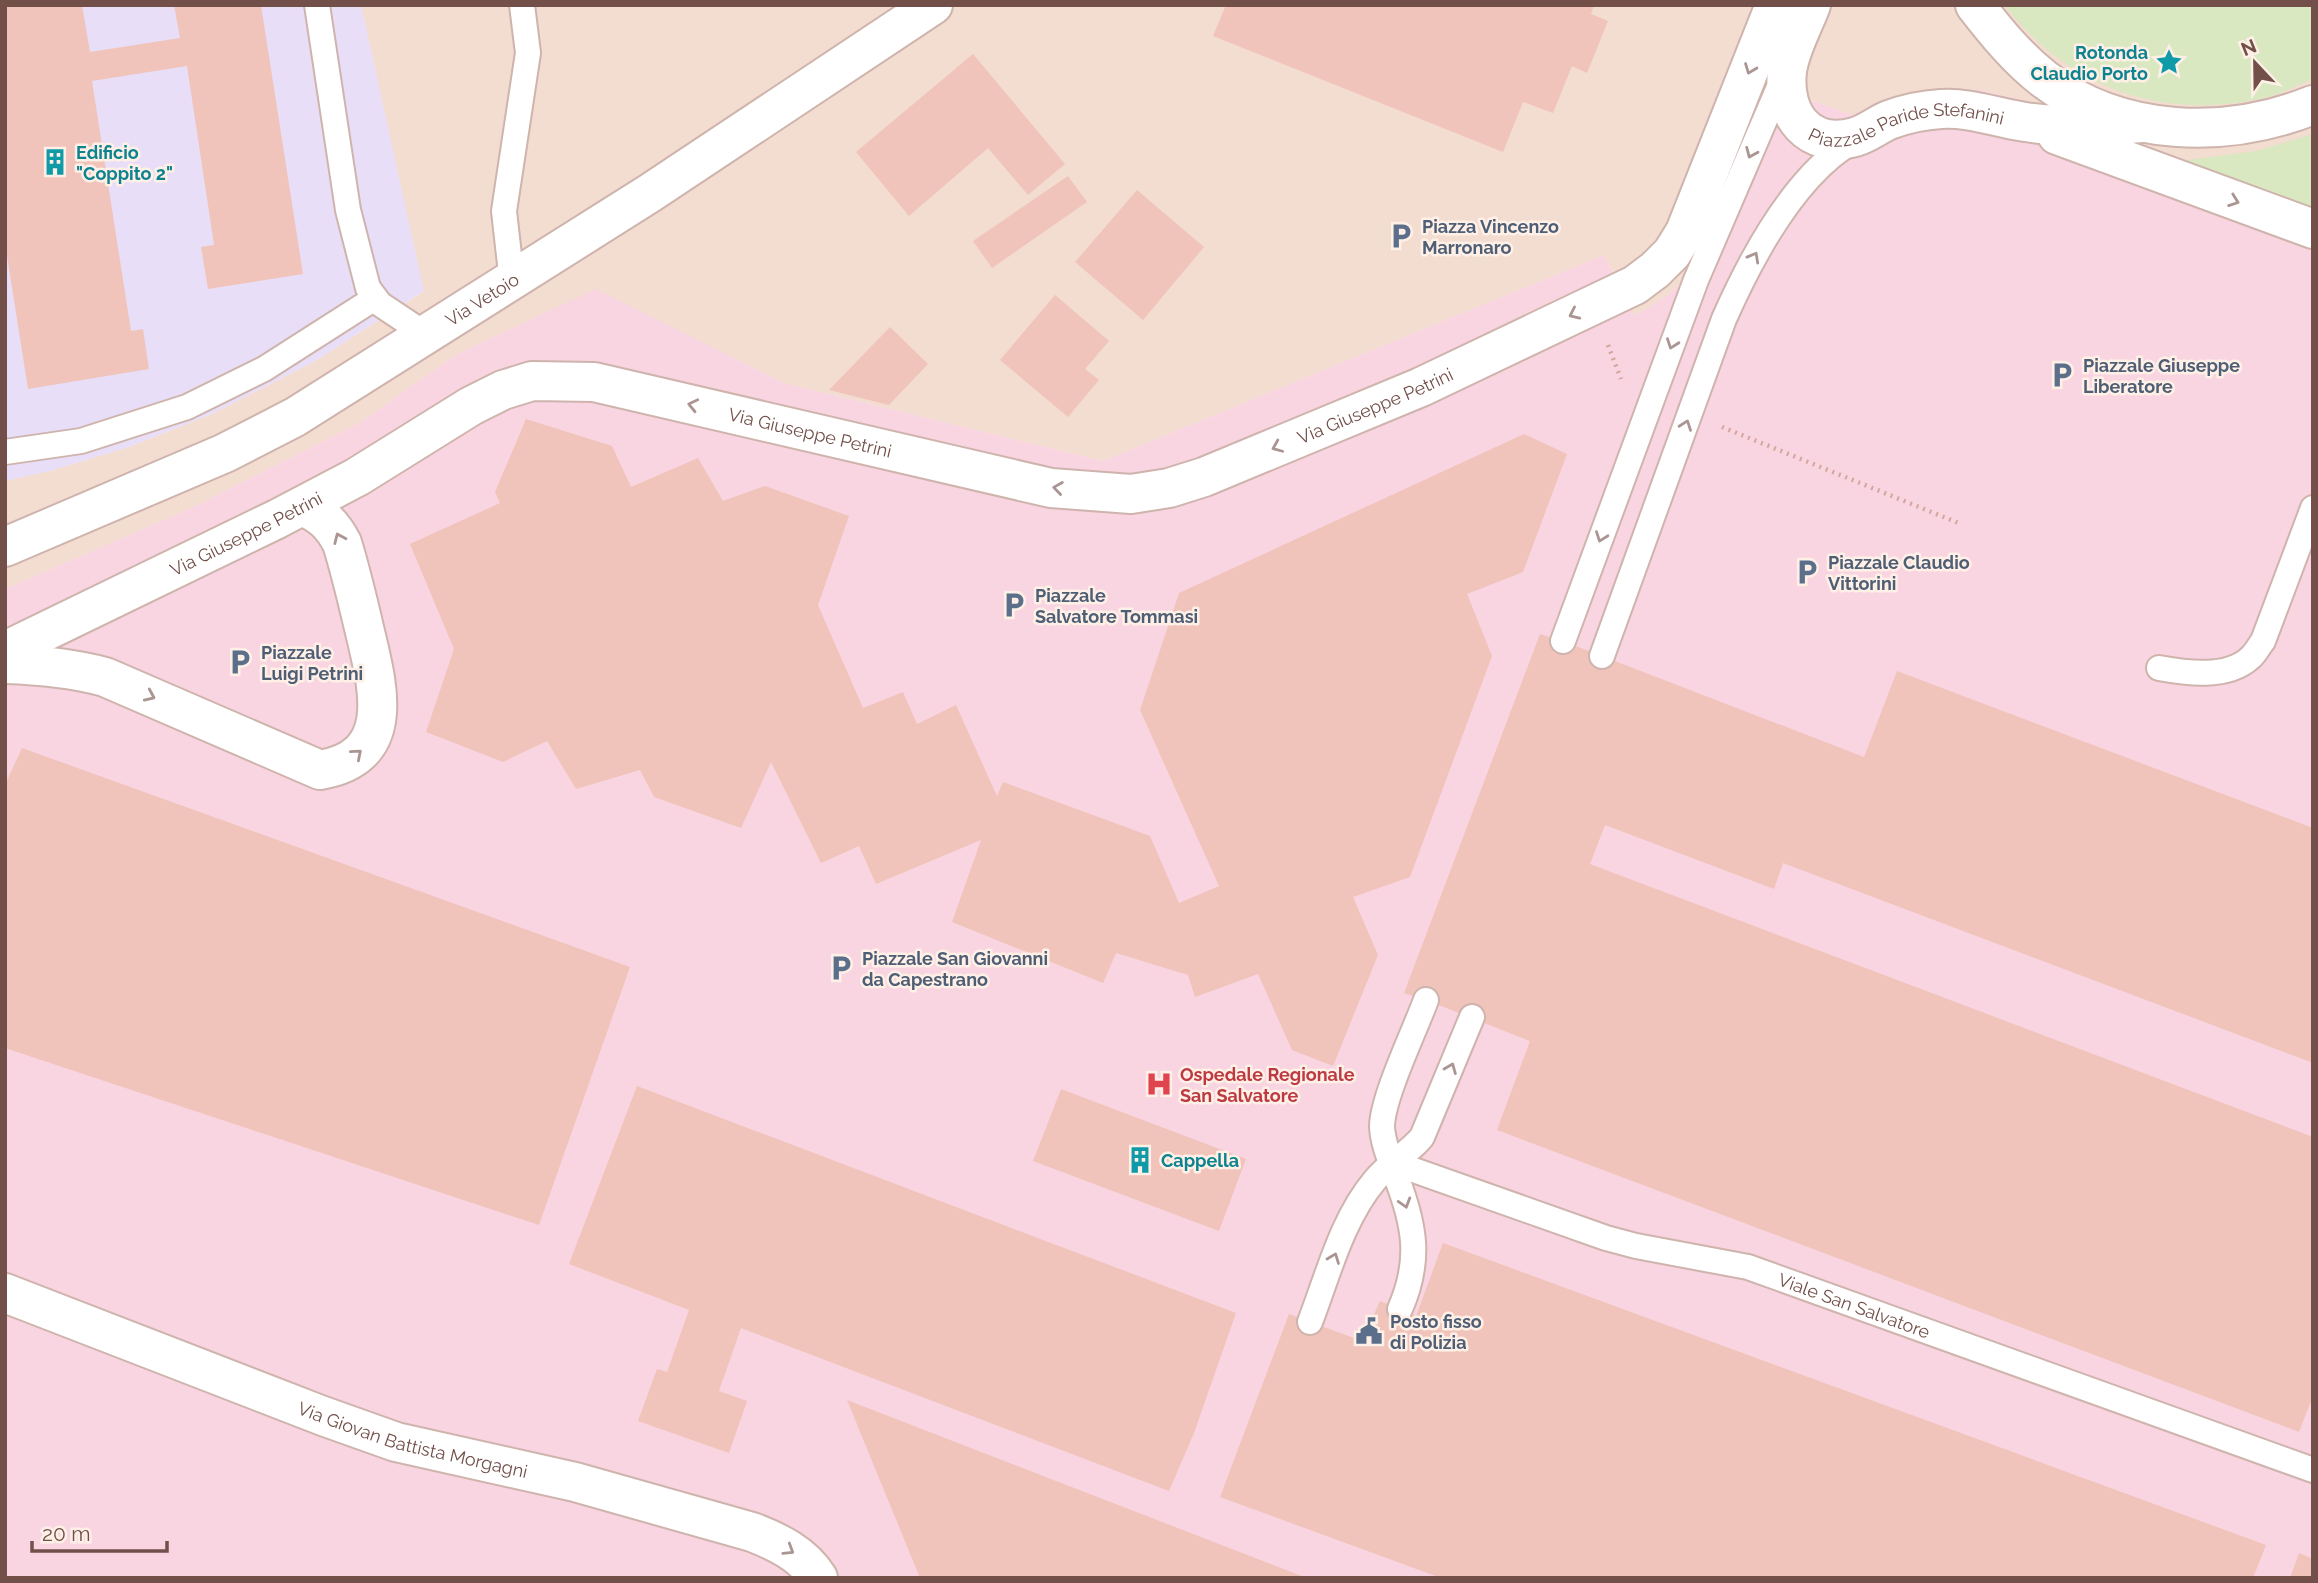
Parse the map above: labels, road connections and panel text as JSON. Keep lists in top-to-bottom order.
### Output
{
  "streets": {
    "street": [
      "Piazzale Paride Stefanini",
      "Via Vetoio",
      "Via Giuseppe Petrini",
      "Via Giovan Battista Morgagni"
    ],
    "lane": ["Viale San Salvatore"]
  },
  "one_way": ["Via Giuseppe Petrini", "Via Giovan Battista Morgagni"],
  "places": {
    "place": ["Rotonda Claudio Porto"],
    "building": ["Edificio \"Coppito 2\"", "Cappella"],
    "parking": [
      "Piazza Vincenzo Marronaro",
      "Piazzale Giuseppe Liberatore",
      "Piazzale Claudio Vittorini",
      "Piazzale Salvatore Tommasi",
      "Piazzale Luigi Petrini",
      "Piazzale San Giovanni da Capestrano"
    ],
    "hospital": ["Ospedale Regionale San Salvatore"],
    "public building": ["Posto fisso di Polizia"]
  },
  "scale_bar": "20 m",
  "north": "top"
}
